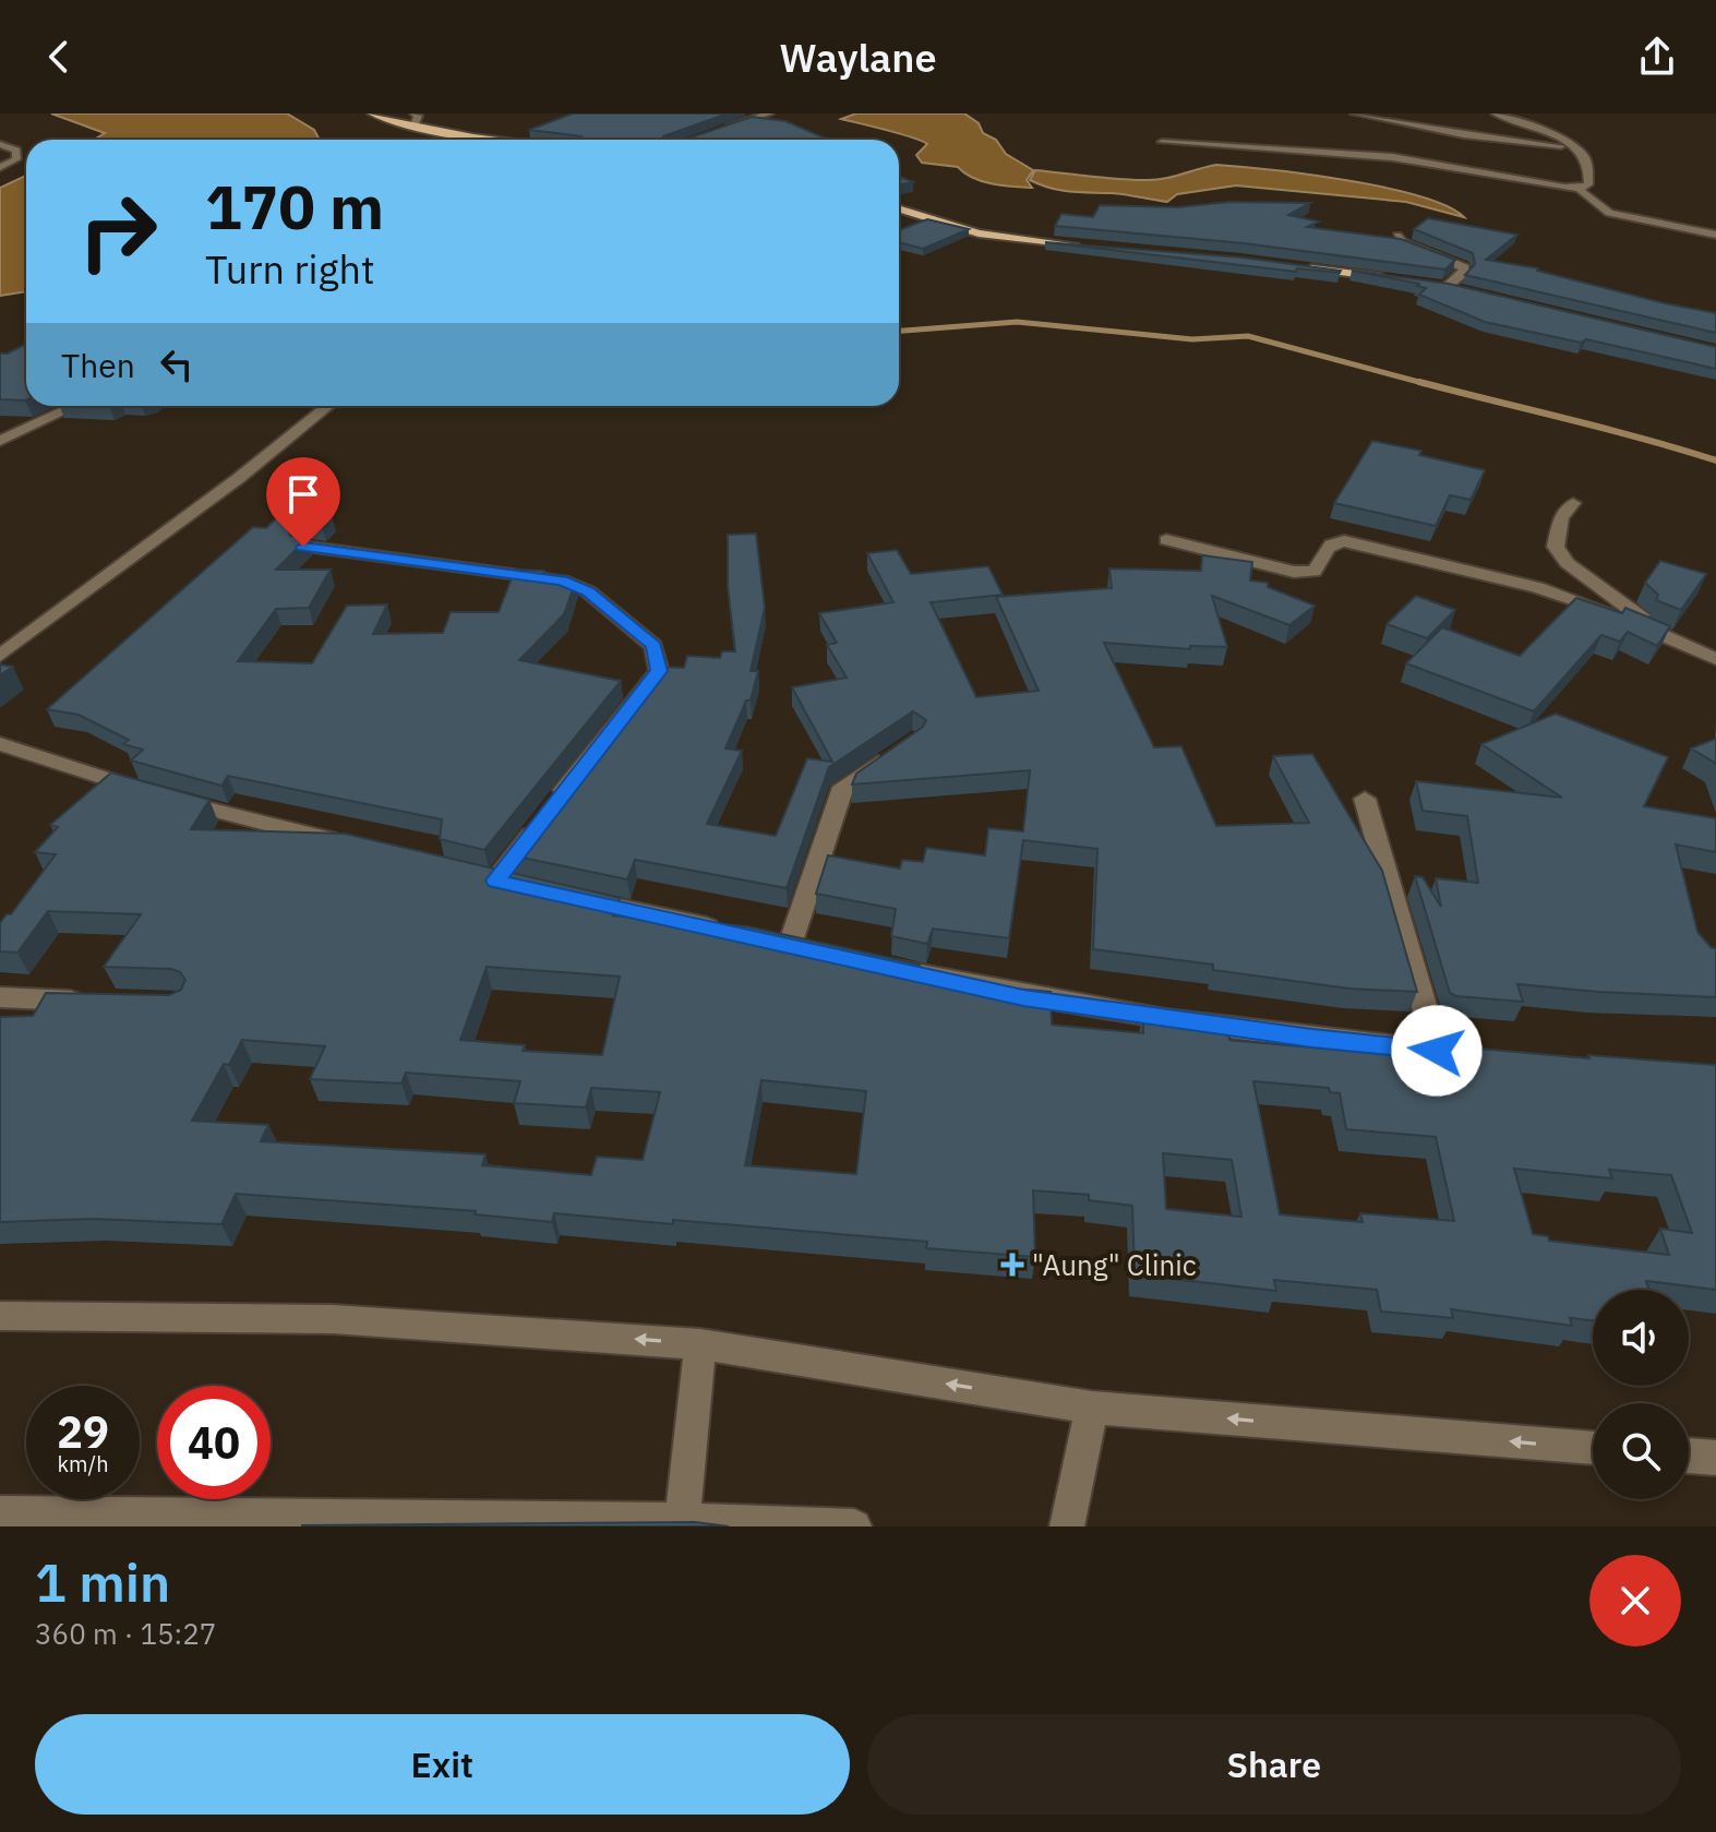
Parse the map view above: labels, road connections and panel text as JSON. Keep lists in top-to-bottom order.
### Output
{
  "places": {
    "health": ["\"Aung\" Clinic"]
  },
  "page": {
    "header": "Waylane",
    "turn": ["170 m", "Turn right"],
    "then": "Then",
    "speed": "29 km/h",
    "limit": "40",
    "heading": ["1 min", "360 m · 15:27"],
    "buttons": ["Exit", "Share"]
  }
}
